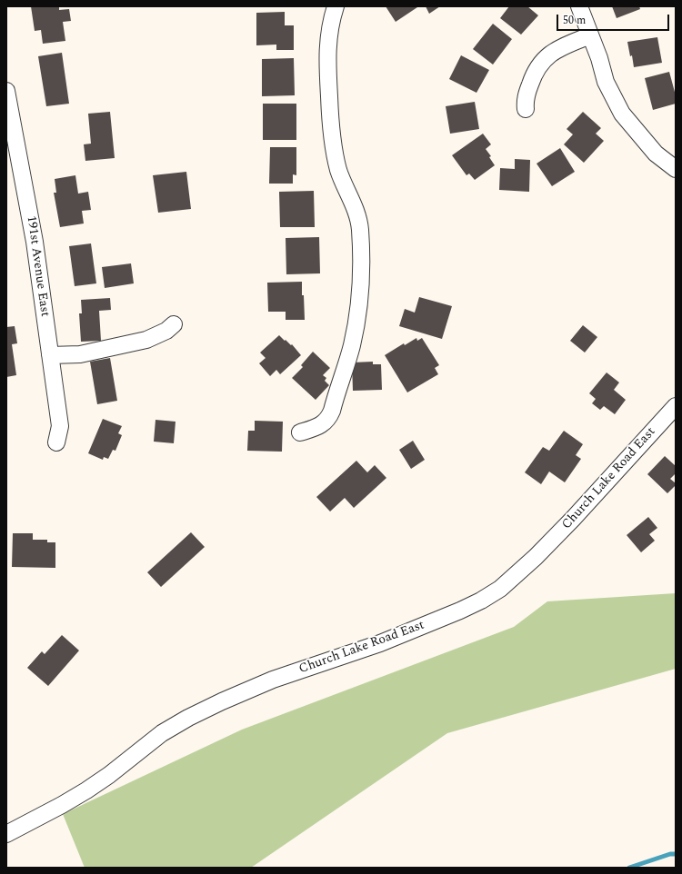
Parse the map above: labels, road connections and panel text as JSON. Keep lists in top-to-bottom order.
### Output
{
  "streets": {
    "street": ["191st Avenue East", "Church Lake Road East"]
  },
  "scale_bar": "50 m"
}
